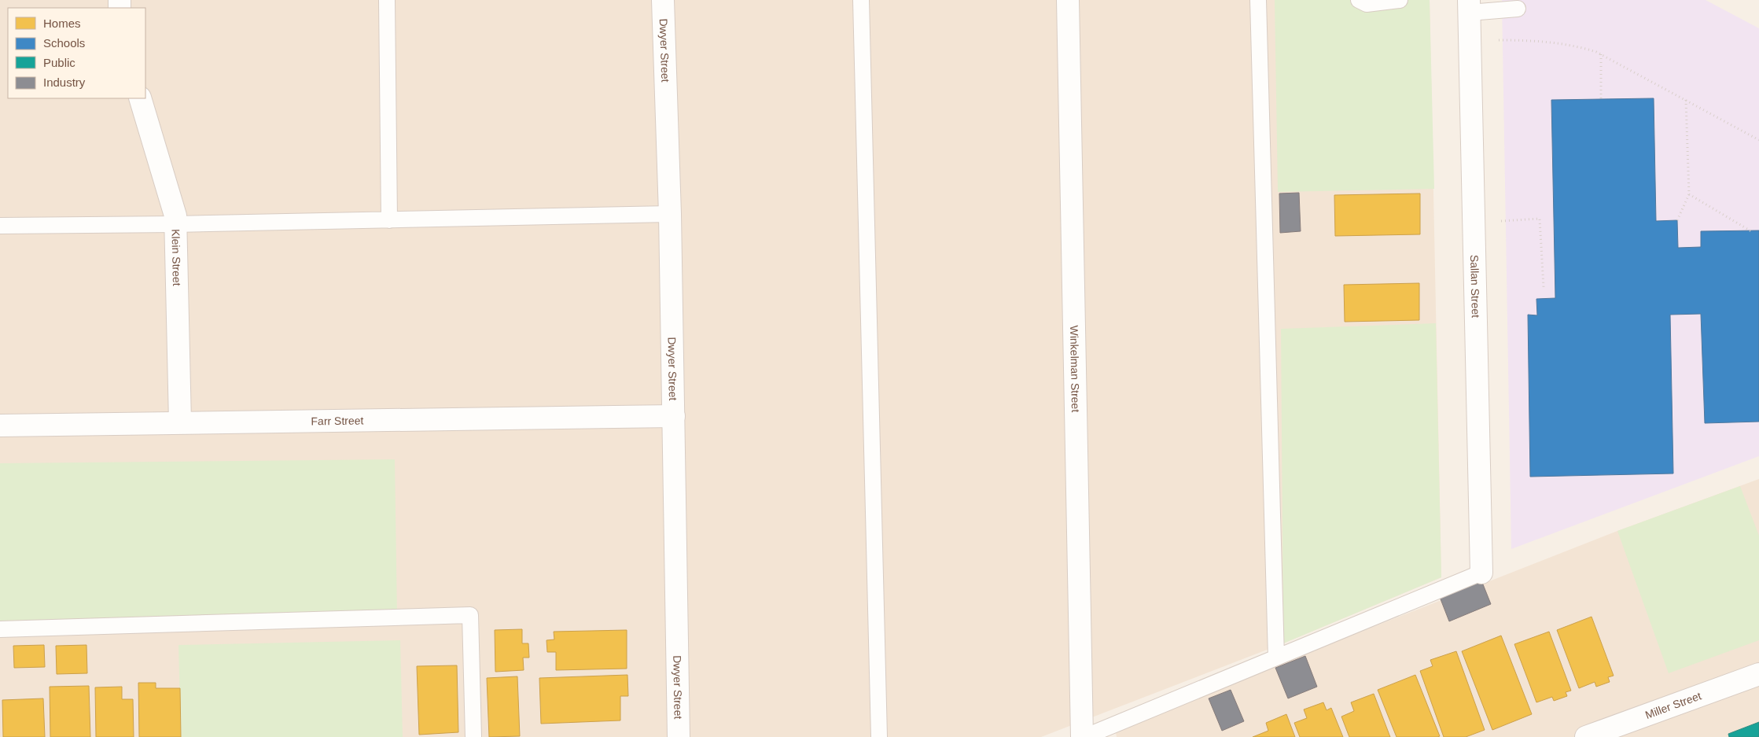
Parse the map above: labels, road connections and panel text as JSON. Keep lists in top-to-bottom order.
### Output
{
  "streets": {
    "street": [
      "Dwyer Street",
      "Klein Street",
      "Sallan Street",
      "Winkelman Street",
      "Farr Street",
      "Miller Street"
    ]
  },
  "crossings": [
    ["Dwyer Street", "Farr Street"],
    ["Klein Street", "Farr Street"]
  ],
  "legend": [
    "Homes",
    "Schools",
    "Public",
    "Industry"
  ]
}
